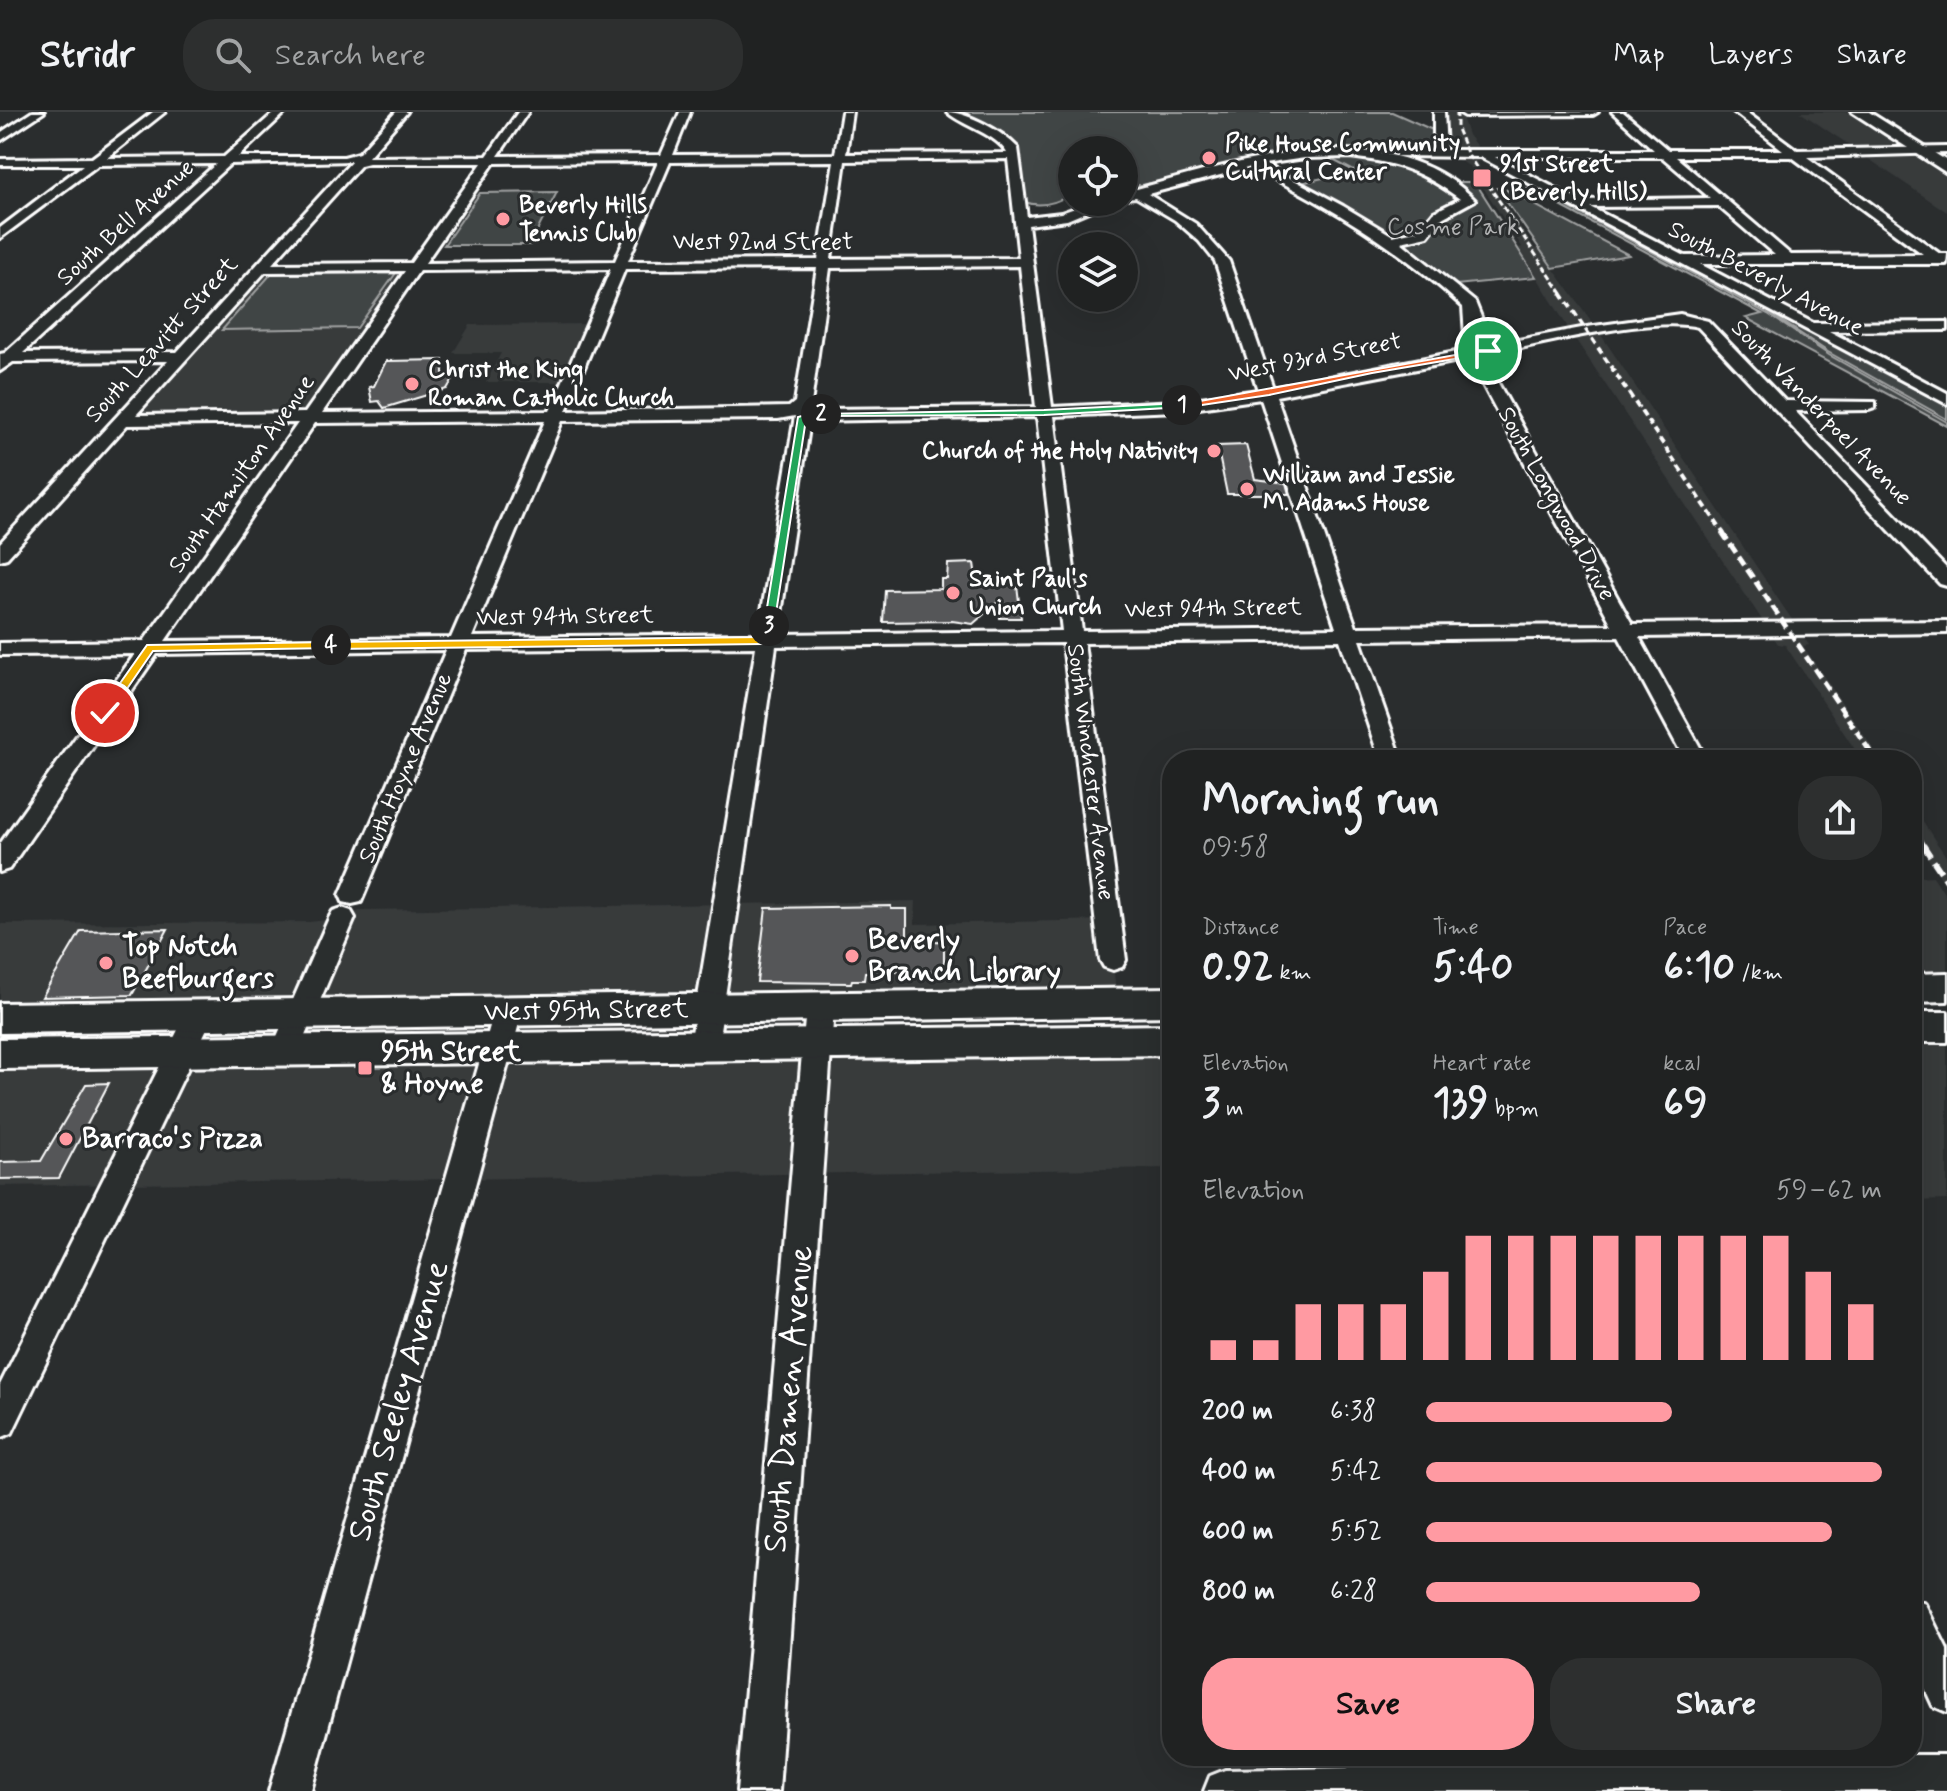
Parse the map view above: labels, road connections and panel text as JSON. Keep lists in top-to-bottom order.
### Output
{
  "streets": {
    "main road": ["West 95th Street"],
    "street": [
      "South Bell Avenue",
      "West 92nd Street",
      "South Beverly Avenue",
      "South Leavitt Street",
      "West 93rd Street",
      "South Vanderpoel Avenue",
      "South Hamilton Avenue",
      "South Longwood Drive",
      "West 94th Street",
      "South Hoyne Avenue",
      "South Winchester Avenue",
      "South Damen Avenue",
      "South Seeley Avenue"
    ]
  },
  "crossings": [
    ["West 92nd Street", "South Leavitt Street"],
    ["West 92nd Street", "South Hamilton Avenue"],
    ["West 92nd Street", "South Hoyne Avenue"],
    ["West 92nd Street", "South Winchester Avenue"],
    ["South Leavitt Street", "West 93rd Street"],
    ["West 93rd Street", "South Vanderpoel Avenue"],
    ["West 93rd Street", "South Hamilton Avenue"],
    ["West 93rd Street", "South Longwood Drive"],
    ["West 93rd Street", "South Hoyne Avenue"],
    ["West 93rd Street", "South Winchester Avenue"],
    ["South Hamilton Avenue", "West 94th Street"],
    ["South Longwood Drive", "West 94th Street"],
    ["West 94th Street", "South Hoyne Avenue"],
    ["West 94th Street", "South Winchester Avenue"],
    ["South Hoyne Avenue", "West 95th Street"],
    ["West 95th Street", "South Damen Avenue"],
    ["West 95th Street", "South Seeley Avenue"]
  ],
  "parks": ["Cosme Park"],
  "places": {
    "other": [
      "Pike House Community Cultural Center",
      "Beverly Hills Tennis Club",
      "Christ the King Roman Catholic Church",
      "Church of the Holy Nativity",
      "William and Jessie M. Adams House",
      "Saint Paul's Union Church",
      "Beverly Branch Library",
      "Top Notch Beefburgers",
      "Barraco's Pizza"
    ],
    "transit": ["91st Street (Beverly Hills)", "95th Street & Hoyne"]
  },
  "page": {
    "header": "Stridr",
    "search": "Search here",
    "nav": ["Map", "Layers", "Share"],
    "pins": [
      "1",
      "2",
      "3",
      "4"
    ],
    "heading": ["Morning run", "09:58"],
    "stats": [
      ["Distance", "0.92 km"],
      ["Time", "5:40"],
      ["Pace", "6:10 /km"],
      ["Elevation", "3 m"],
      ["Heart rate", "139 bpm"],
      ["kcal", "69"]
    ],
    "chart": ["Elevation", "59–62 m"],
    "list": [
      {
        "name": "200 m",
        "note": "6:38"
      },
      {
        "name": "400 m",
        "note": "5:42"
      },
      {
        "name": "600 m",
        "note": "5:52"
      },
      {
        "name": "800 m",
        "note": "6:28"
      }
    ],
    "buttons": ["Save", "Share"]
  }
}
